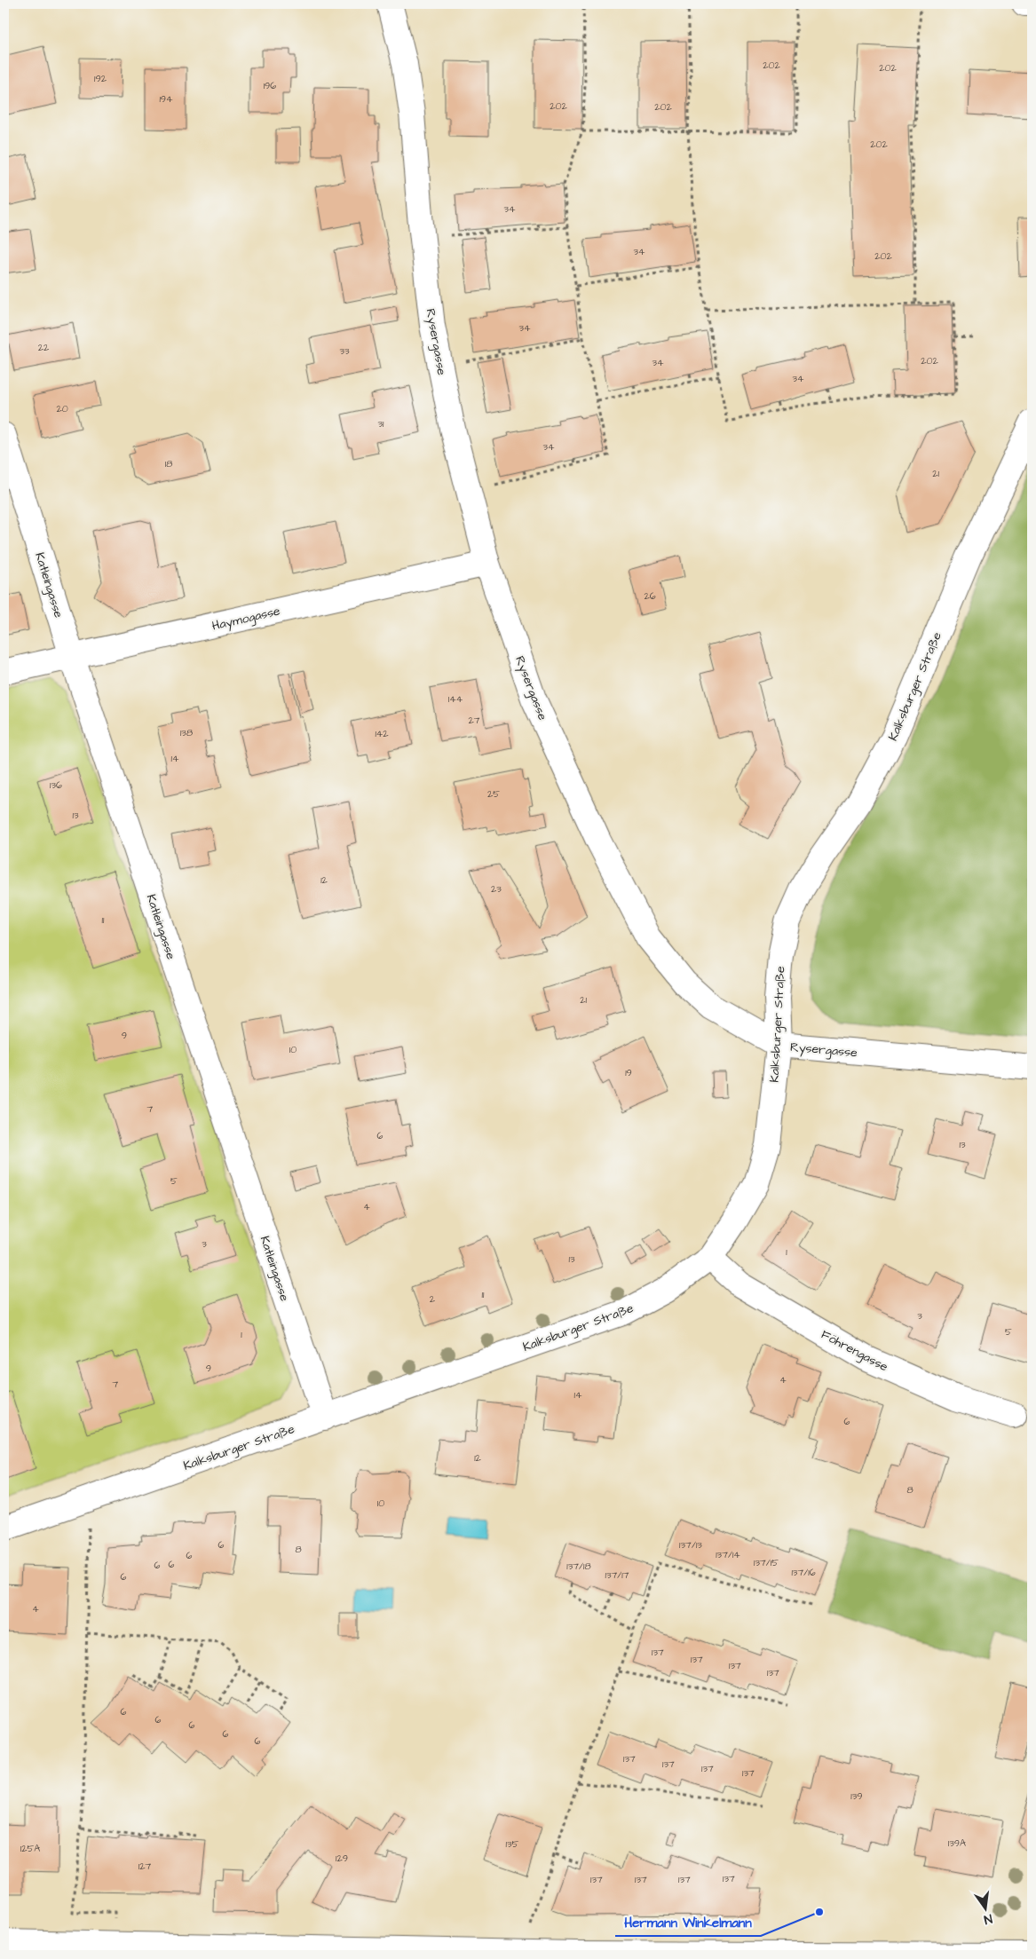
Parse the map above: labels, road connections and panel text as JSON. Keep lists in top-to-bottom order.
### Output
{
  "streets": {
    "street": [
      "Rysergasse",
      "Katleingasse",
      "Haymogasse",
      "Kalksburger Straße",
      "Föhrengasse"
    ]
  },
  "crossings": [
    ["Rysergasse", "Haymogasse"],
    ["Rysergasse", "Kalksburger Straße"],
    ["Katleingasse", "Haymogasse"],
    ["Katleingasse", "Kalksburger Straße"],
    ["Kalksburger Straße", "Föhrengasse"]
  ],
  "places": ["Hermann Winkelmann"],
  "house_numbers": [
    "202",
    "202",
    "192",
    "196",
    "194",
    "202",
    "202",
    "202",
    "34",
    "34",
    "202",
    "34",
    "22",
    "33",
    "202",
    "34",
    "34",
    "20",
    "31",
    "34",
    "18",
    "21",
    "26",
    "144",
    "27",
    "138",
    "142",
    "14",
    "136",
    "25",
    "13",
    "12",
    "23",
    "11",
    "21",
    "9",
    "10",
    "19",
    "7",
    "6",
    "13",
    "5",
    "4",
    "3",
    "1",
    "13",
    "11",
    "2",
    "3",
    "5",
    "1",
    "9",
    "4",
    "7",
    "14",
    "6",
    "12",
    "8",
    "10",
    "6",
    "137/13",
    "8",
    "137/14",
    "6",
    "137/15",
    "6",
    "6",
    "137/18",
    "137/16",
    "137/17",
    "6",
    "4",
    "137",
    "137",
    "137",
    "137",
    "6",
    "6",
    "6",
    "6",
    "6",
    "137",
    "137",
    "137",
    "137",
    "139",
    "139A",
    "135",
    "125A",
    "129",
    "127",
    "137",
    "137",
    "137",
    "137"
  ],
  "north": "bottom"
}
